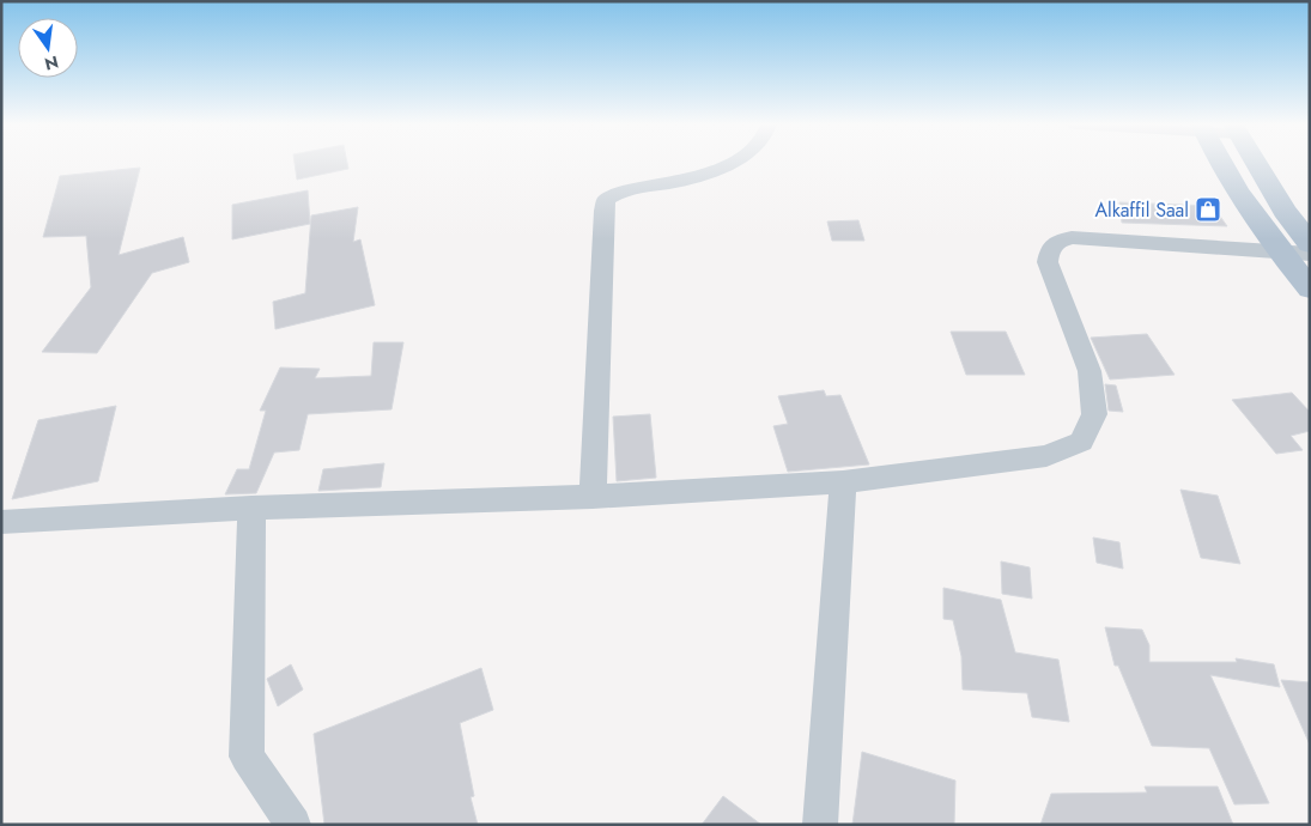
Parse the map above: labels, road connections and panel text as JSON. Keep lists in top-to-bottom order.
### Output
{
  "places": {
    "shop": ["Alkaffil Saal"]
  },
  "north": "bottom"
}
